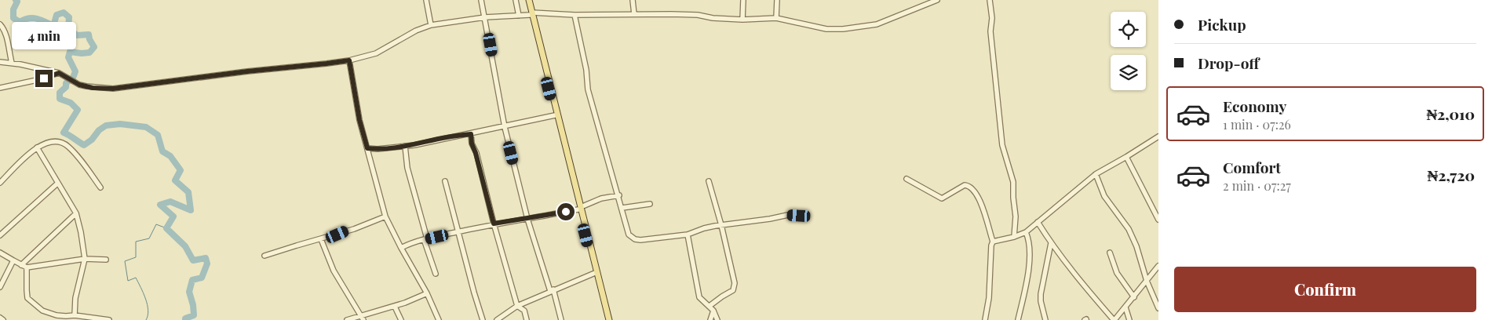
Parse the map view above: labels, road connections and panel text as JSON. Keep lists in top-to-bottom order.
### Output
{
  "page": {
    "banner": ["Pickup", "Drop-off"],
    "bubble": "4 min",
    "list": [
      {
        "name": "Economy",
        "note": "1 min · 07:26",
        "value": "₦2,010"
      },
      {
        "name": "Comfort",
        "note": "2 min · 07:27",
        "value": "₦2,720"
      }
    ],
    "buttons": "Confirm"
  }
}
